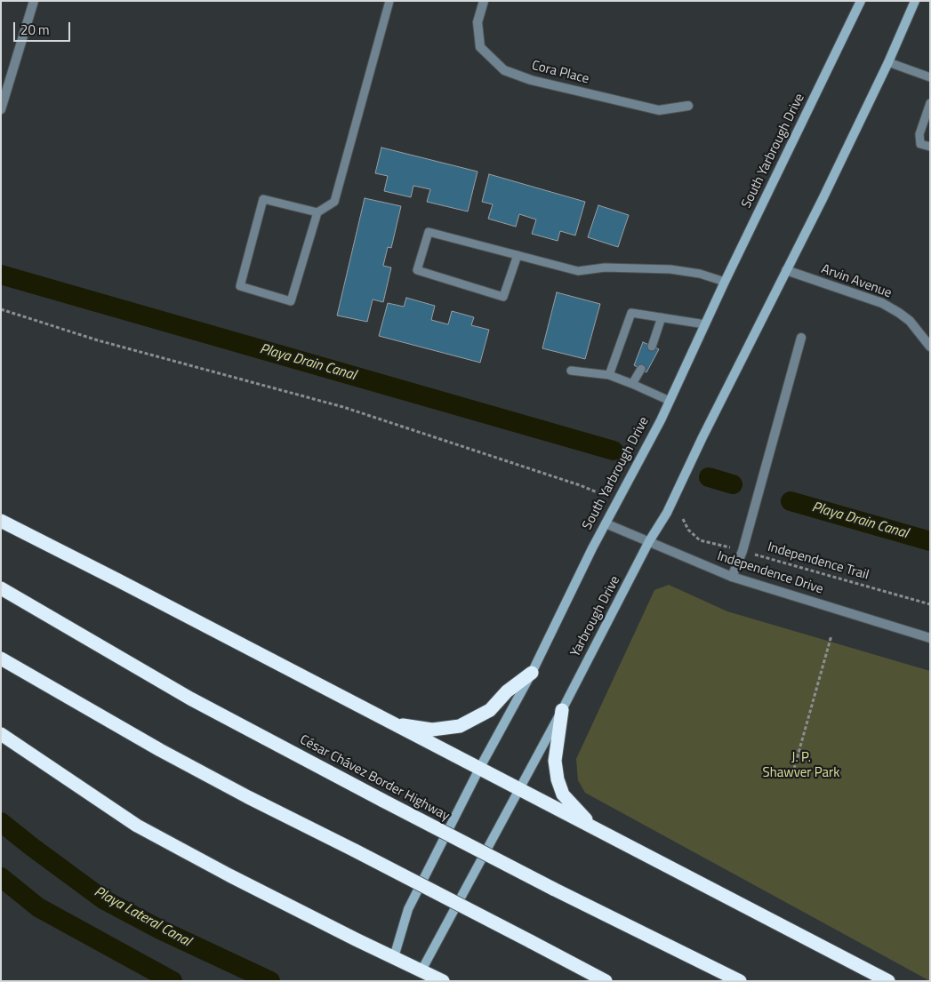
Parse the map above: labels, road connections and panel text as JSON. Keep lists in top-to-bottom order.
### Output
{
  "streets": {
    "highway": ["César Chávez Border Highway"],
    "main road": ["South Yarbrough Drive", "Yarbrough Drive"],
    "street": ["Cora Place", "Arvin Avenue", "Independence Drive"],
    "path": ["Independence Trail"]
  },
  "crossings": [
    ["South Yarbrough Drive", "Independence Drive"],
    ["Arvin Avenue", "Yarbrough Drive"],
    ["Independence Drive", "Yarbrough Drive"]
  ],
  "water": ["Playa Drain Canal", "Playa Lateral Canal"],
  "parks": ["J. P. Shawver Park"],
  "scale_bar": "20 m"
}
